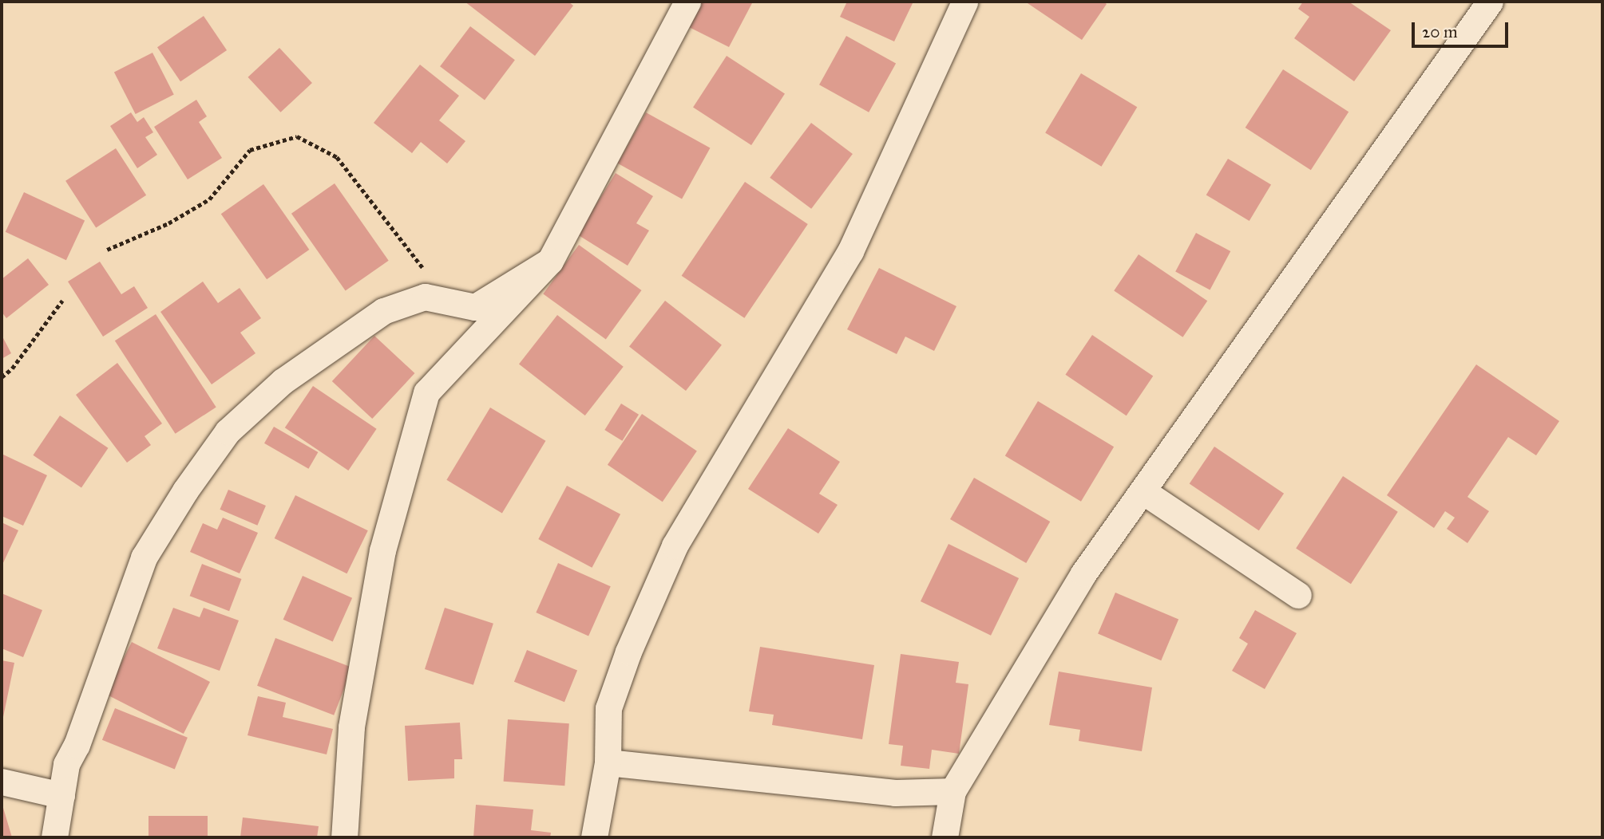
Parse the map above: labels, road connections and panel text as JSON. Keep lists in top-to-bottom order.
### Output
{
  "scale_bar": "20 m"
}
